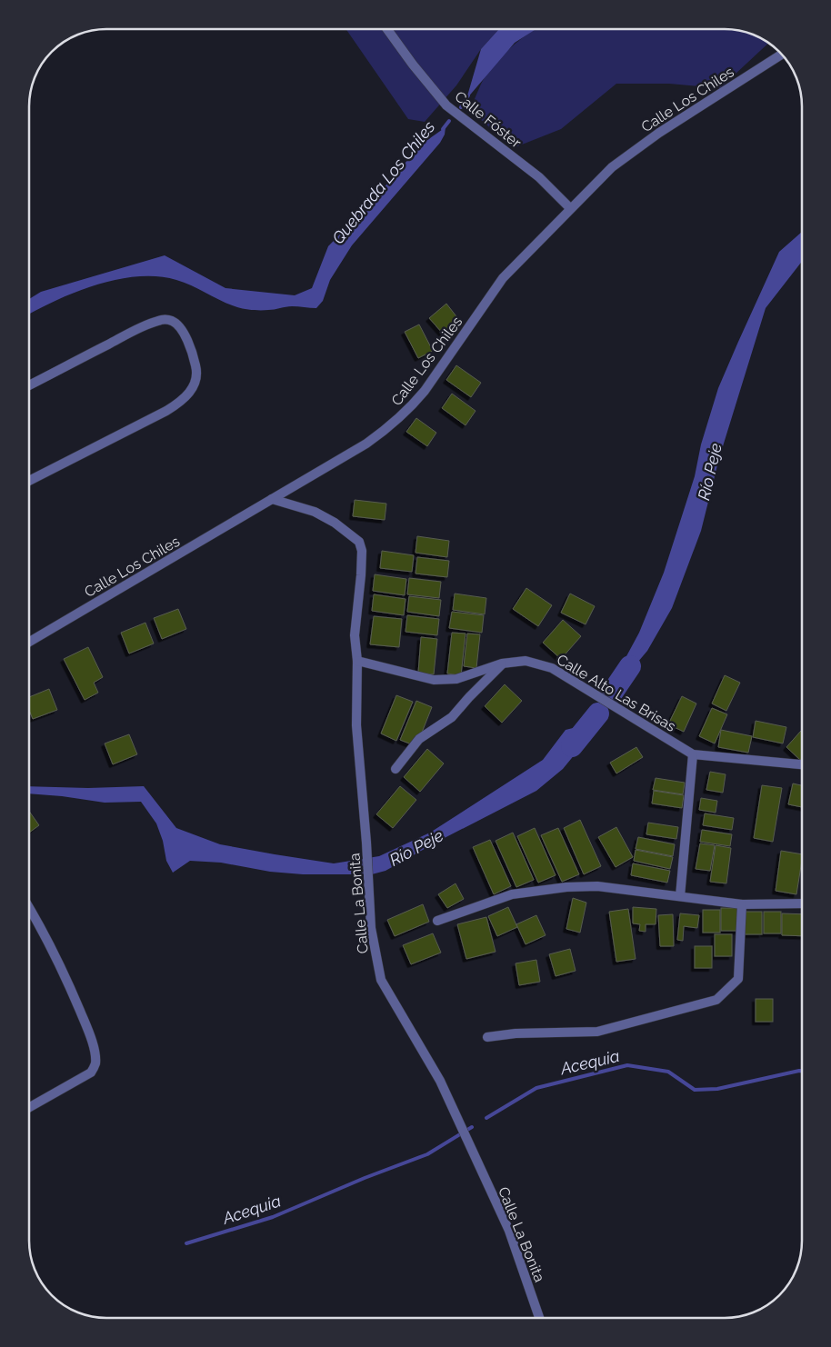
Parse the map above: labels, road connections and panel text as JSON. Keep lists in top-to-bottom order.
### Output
{
  "streets": {
    "street": [
      "Calle Los Chiles",
      "Calle Fóster",
      "Calle Alto Las Brisas",
      "Calle La Bonita"
    ]
  },
  "crossings": [
    ["Calle Los Chiles", "Calle Fóster"],
    ["Calle Los Chiles", "Calle La Bonita"],
    ["Calle Alto Las Brisas", "Calle La Bonita"]
  ],
  "water": ["Quebrada Los Chiles", "Río Peje", "Acequia"]
}
